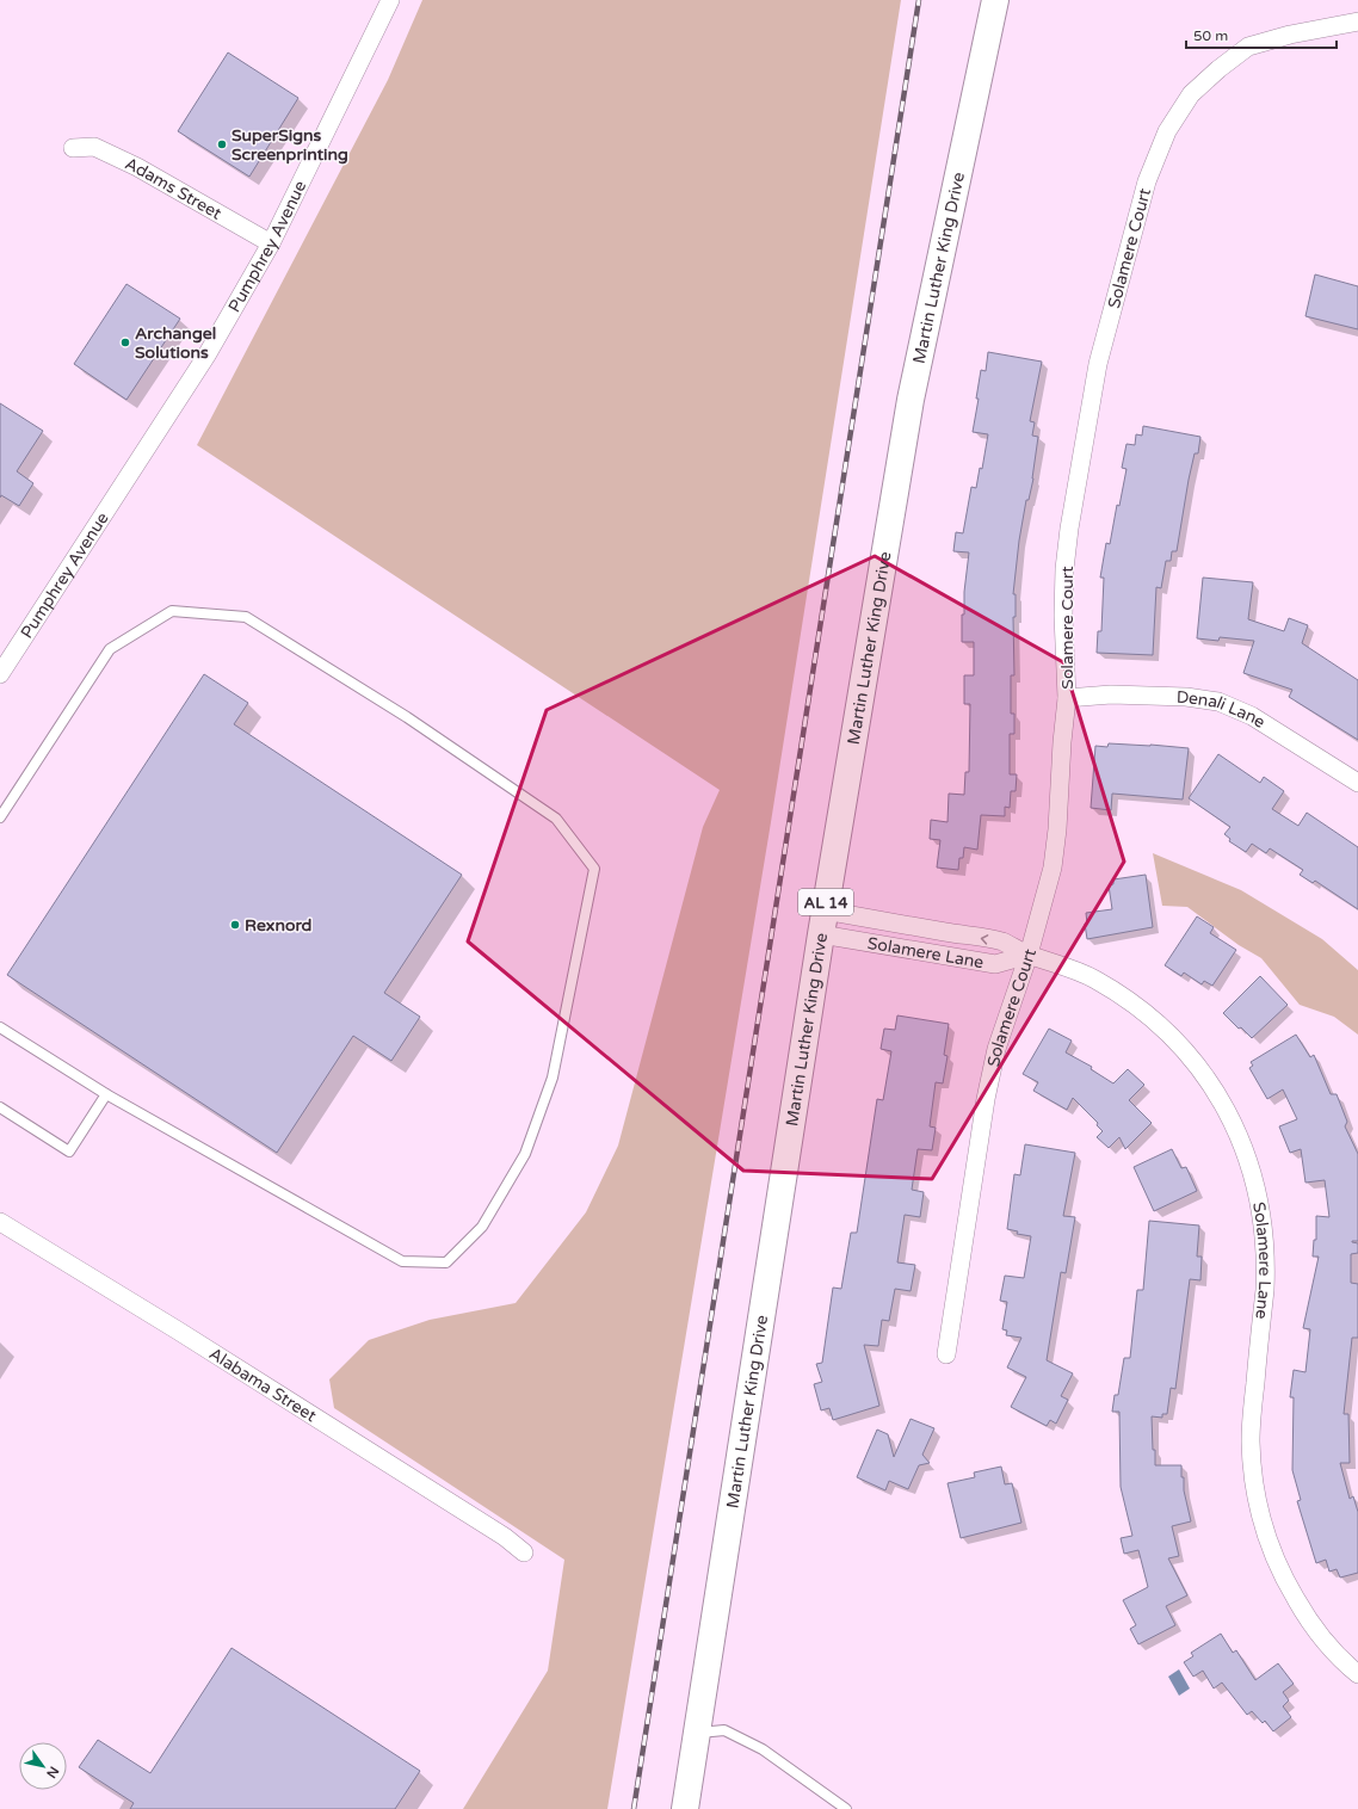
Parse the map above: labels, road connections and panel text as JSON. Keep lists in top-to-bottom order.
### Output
{
  "streets": {
    "main road": ["Martin Luther King Drive", "AL 14"],
    "street": [
      "Adams Street",
      "Pumphrey Avenue",
      "Solamere Court",
      "Denali Lane",
      "Solamere Lane",
      "Alabama Street"
    ]
  },
  "crossings": [
    ["Adams Street", "Pumphrey Avenue"],
    ["Solamere Court", "Denali Lane"],
    ["Solamere Court", "Solamere Lane"],
    ["Martin Luther King Drive", "Solamere Lane"]
  ],
  "places": ["SuperSigns Screenprinting", "Archangel Solutions", "Rexnord"],
  "scale_bar": "50 m",
  "north": "bottom right"
}
